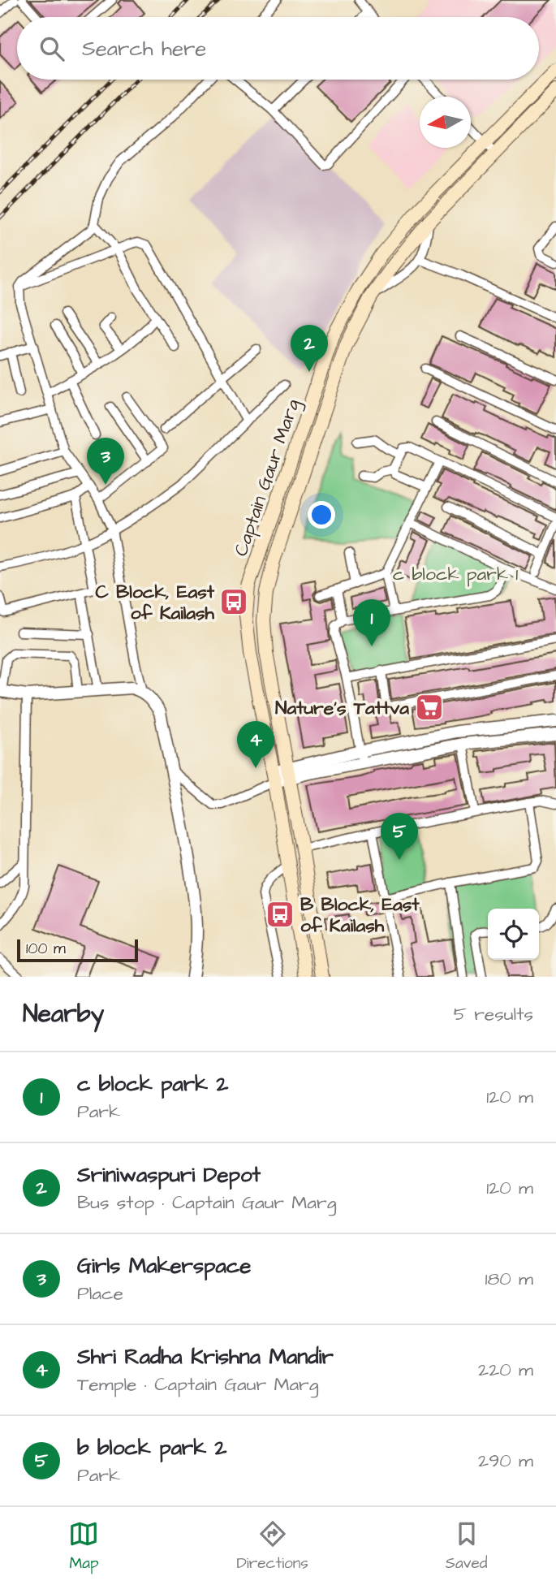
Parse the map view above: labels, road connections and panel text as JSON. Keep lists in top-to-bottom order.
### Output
{
  "streets": {
    "main road": ["Captain Gaur Marg"]
  },
  "parks": ["c block park 1"],
  "places": {
    "bus stop": ["C Block, East of Kailash", "B Block, East of Kailash"],
    "supermarket": ["Nature's Tattva"]
  },
  "scale_bar": "100 m",
  "north": "left",
  "page": {
    "search": "Search here",
    "pins": [
      "2",
      "3",
      "1",
      "4",
      "5"
    ],
    "scale": "100 m",
    "heading": ["Nearby", "5 results"],
    "list": [
      {
        "mark": "1",
        "name": "c block park 2",
        "note": "Park",
        "value": "120 m"
      },
      {
        "mark": "2",
        "name": "Sriniwaspuri Depot",
        "note": "Bus stop · Captain Gaur Marg",
        "value": "120 m"
      },
      {
        "mark": "3",
        "name": "Girls Makerspace",
        "note": "Place",
        "value": "180 m"
      },
      {
        "mark": "4",
        "name": "Shri Radha Krishna Mandir",
        "note": "Temple · Captain Gaur Marg",
        "value": "220 m"
      },
      {
        "mark": "5",
        "name": "b block park 2",
        "note": "Park",
        "value": "290 m"
      }
    ],
    "nav": ["Map", "Directions", "Saved"]
  }
}
